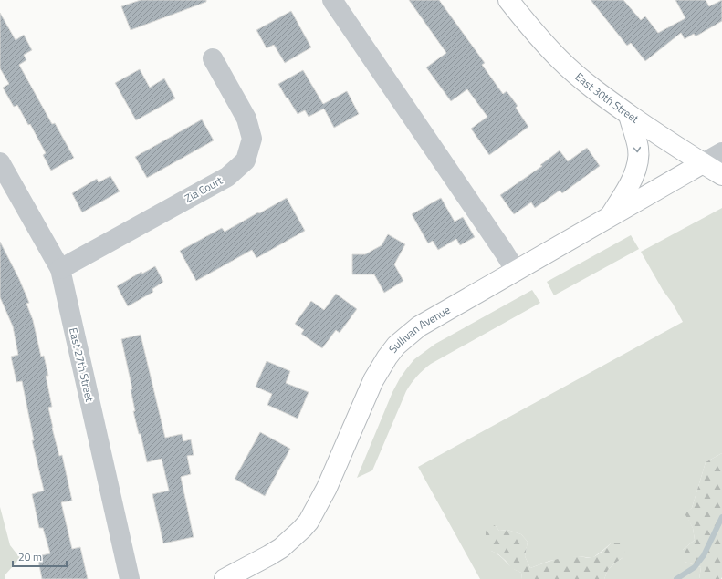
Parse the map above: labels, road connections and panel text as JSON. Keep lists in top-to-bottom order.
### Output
{
  "streets": {
    "main road": ["East 30th Street", "Sullivan Avenue"],
    "street": ["Zia Court", "East 27th Street"]
  },
  "crossings": [
    ["East 30th Street", "Sullivan Avenue"],
    ["Zia Court", "East 27th Street"]
  ],
  "scale_bar": "20 m"
}
